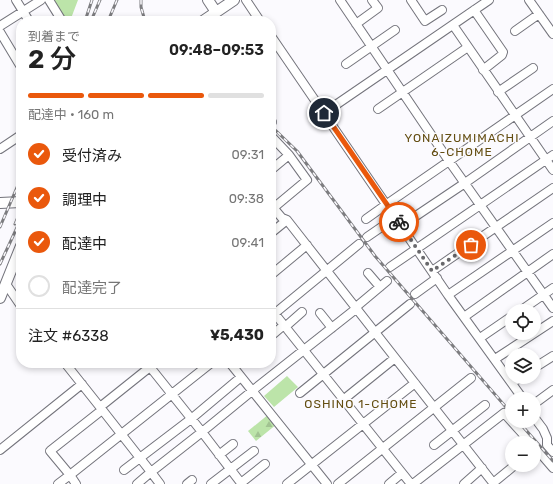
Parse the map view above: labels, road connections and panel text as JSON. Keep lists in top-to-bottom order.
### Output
{
  "districts": ["YONAIZUMIMACHI 6-CHOME", "OSHINO 1-CHOME"],
  "page": {
    "heading": ["2 分", "到着まで", "09:48–09:53"],
    "panel": ["注文 #6338", "¥5,430"],
    "bar": "配達中 · 160 m",
    "list": [
      ["受付済み", "09:31"],
      ["調理中", "09:38"],
      ["配達中", "09:41"],
      "配達完了"
    ],
    "map_buttons": ["+", "−"]
  }
}
